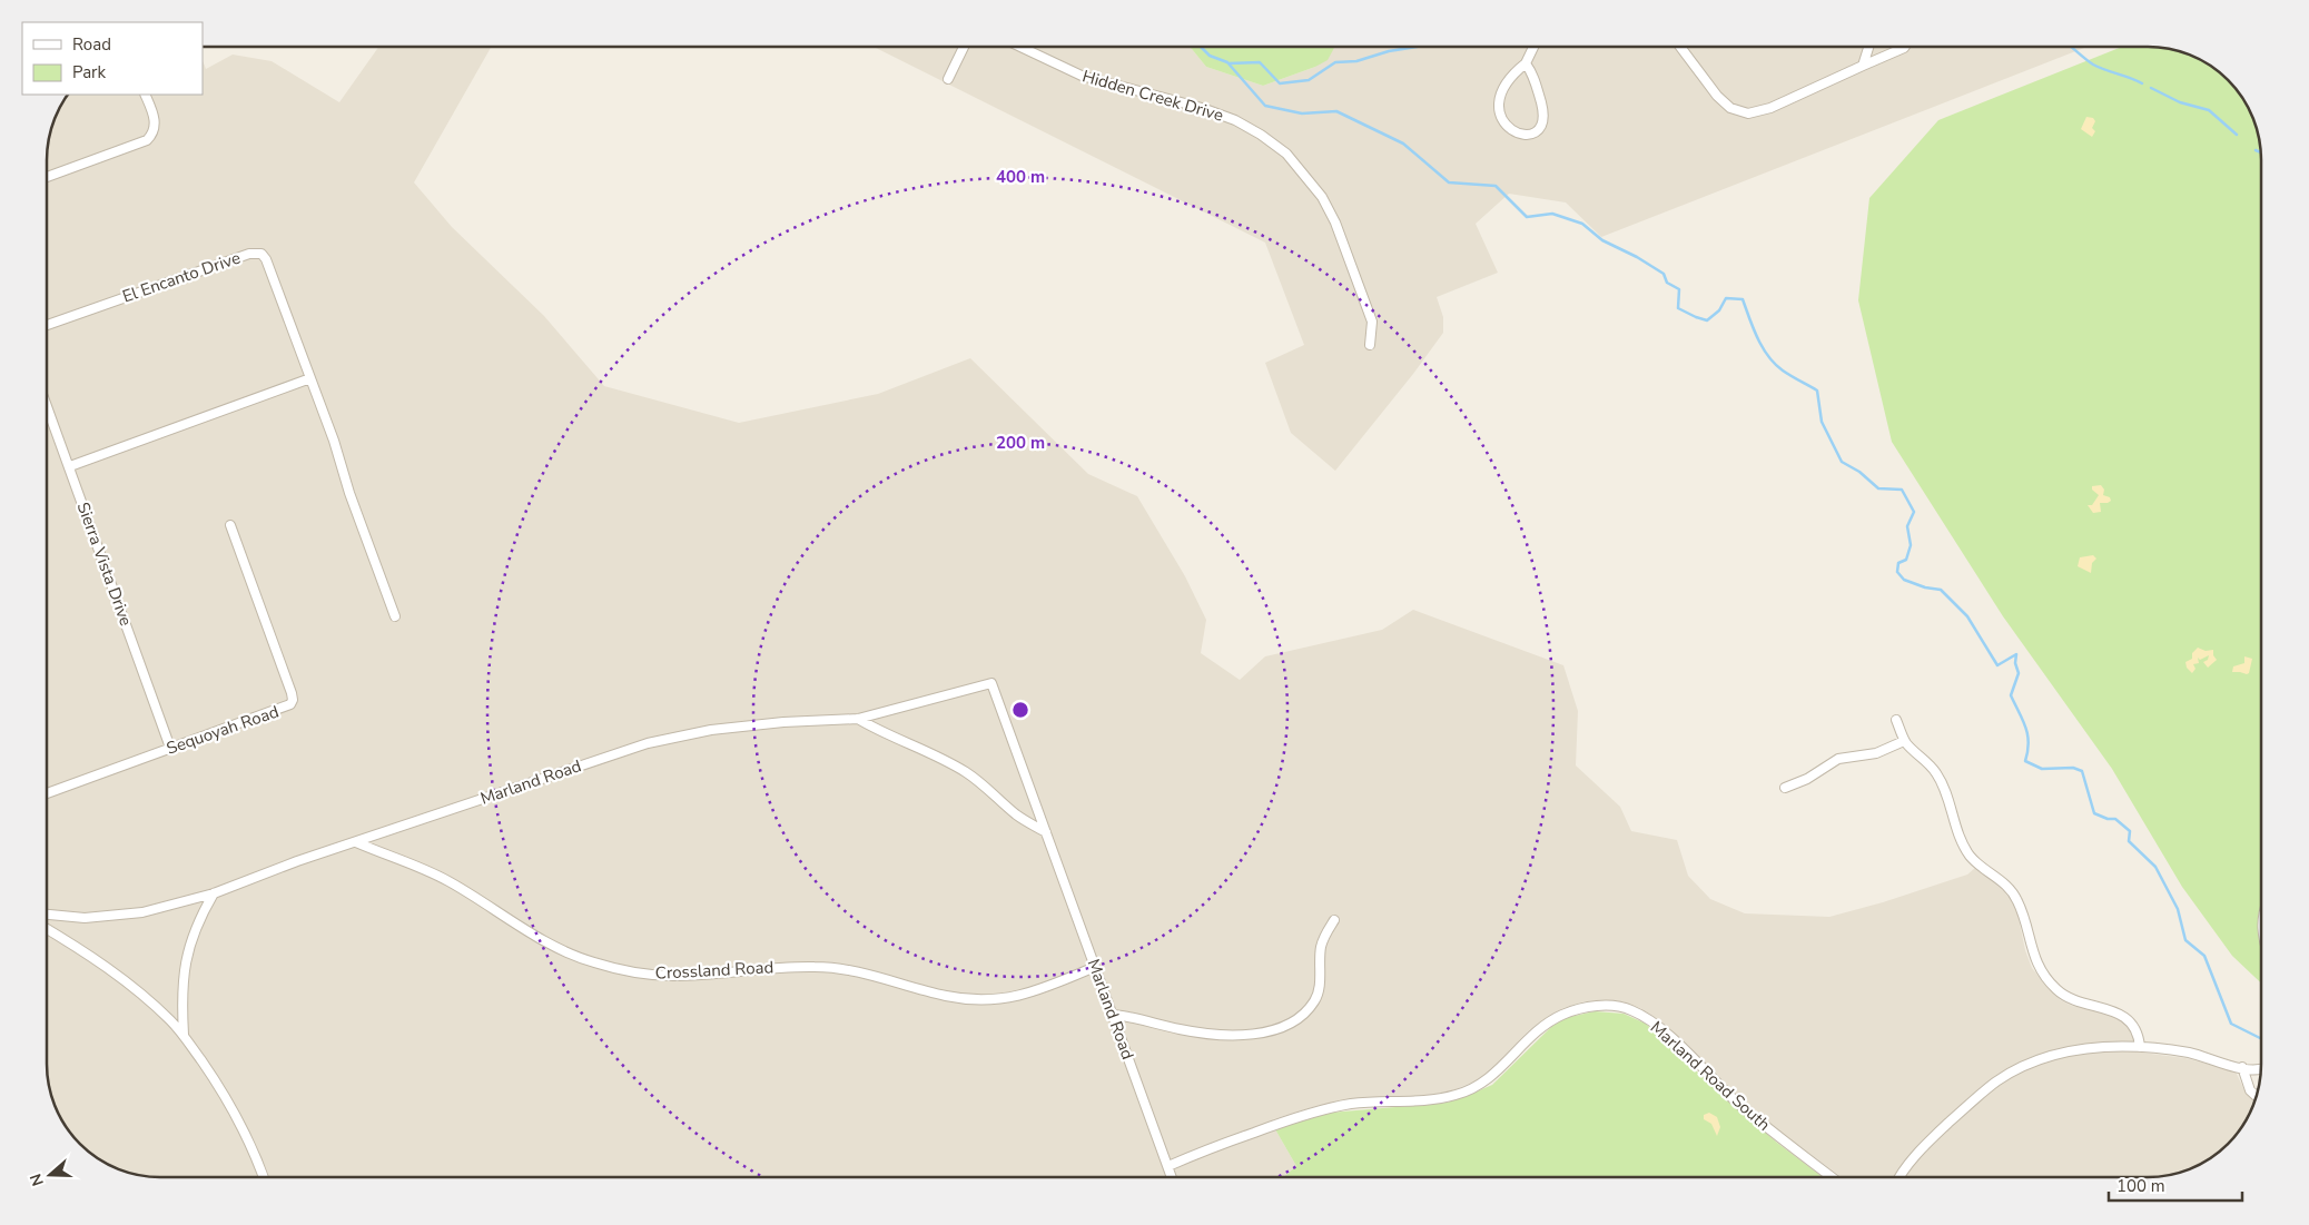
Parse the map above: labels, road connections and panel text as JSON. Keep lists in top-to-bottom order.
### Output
{
  "streets": {
    "street": [
      "Hidden Creek Drive",
      "El Encanto Drive",
      "Sierra Vista Drive",
      "Sequoyah Road",
      "Marland Road",
      "Crossland Road",
      "Marland Road South"
    ]
  },
  "crossings": [
    ["Sierra Vista Drive", "Sequoyah Road"],
    ["Marland Road", "Crossland Road"],
    ["Marland Road", "Marland Road South"]
  ],
  "legend": ["Road", "Park"],
  "scale_bar": "100 m",
  "north": "left",
  "rings": ["400 m", "200 m"]
}
